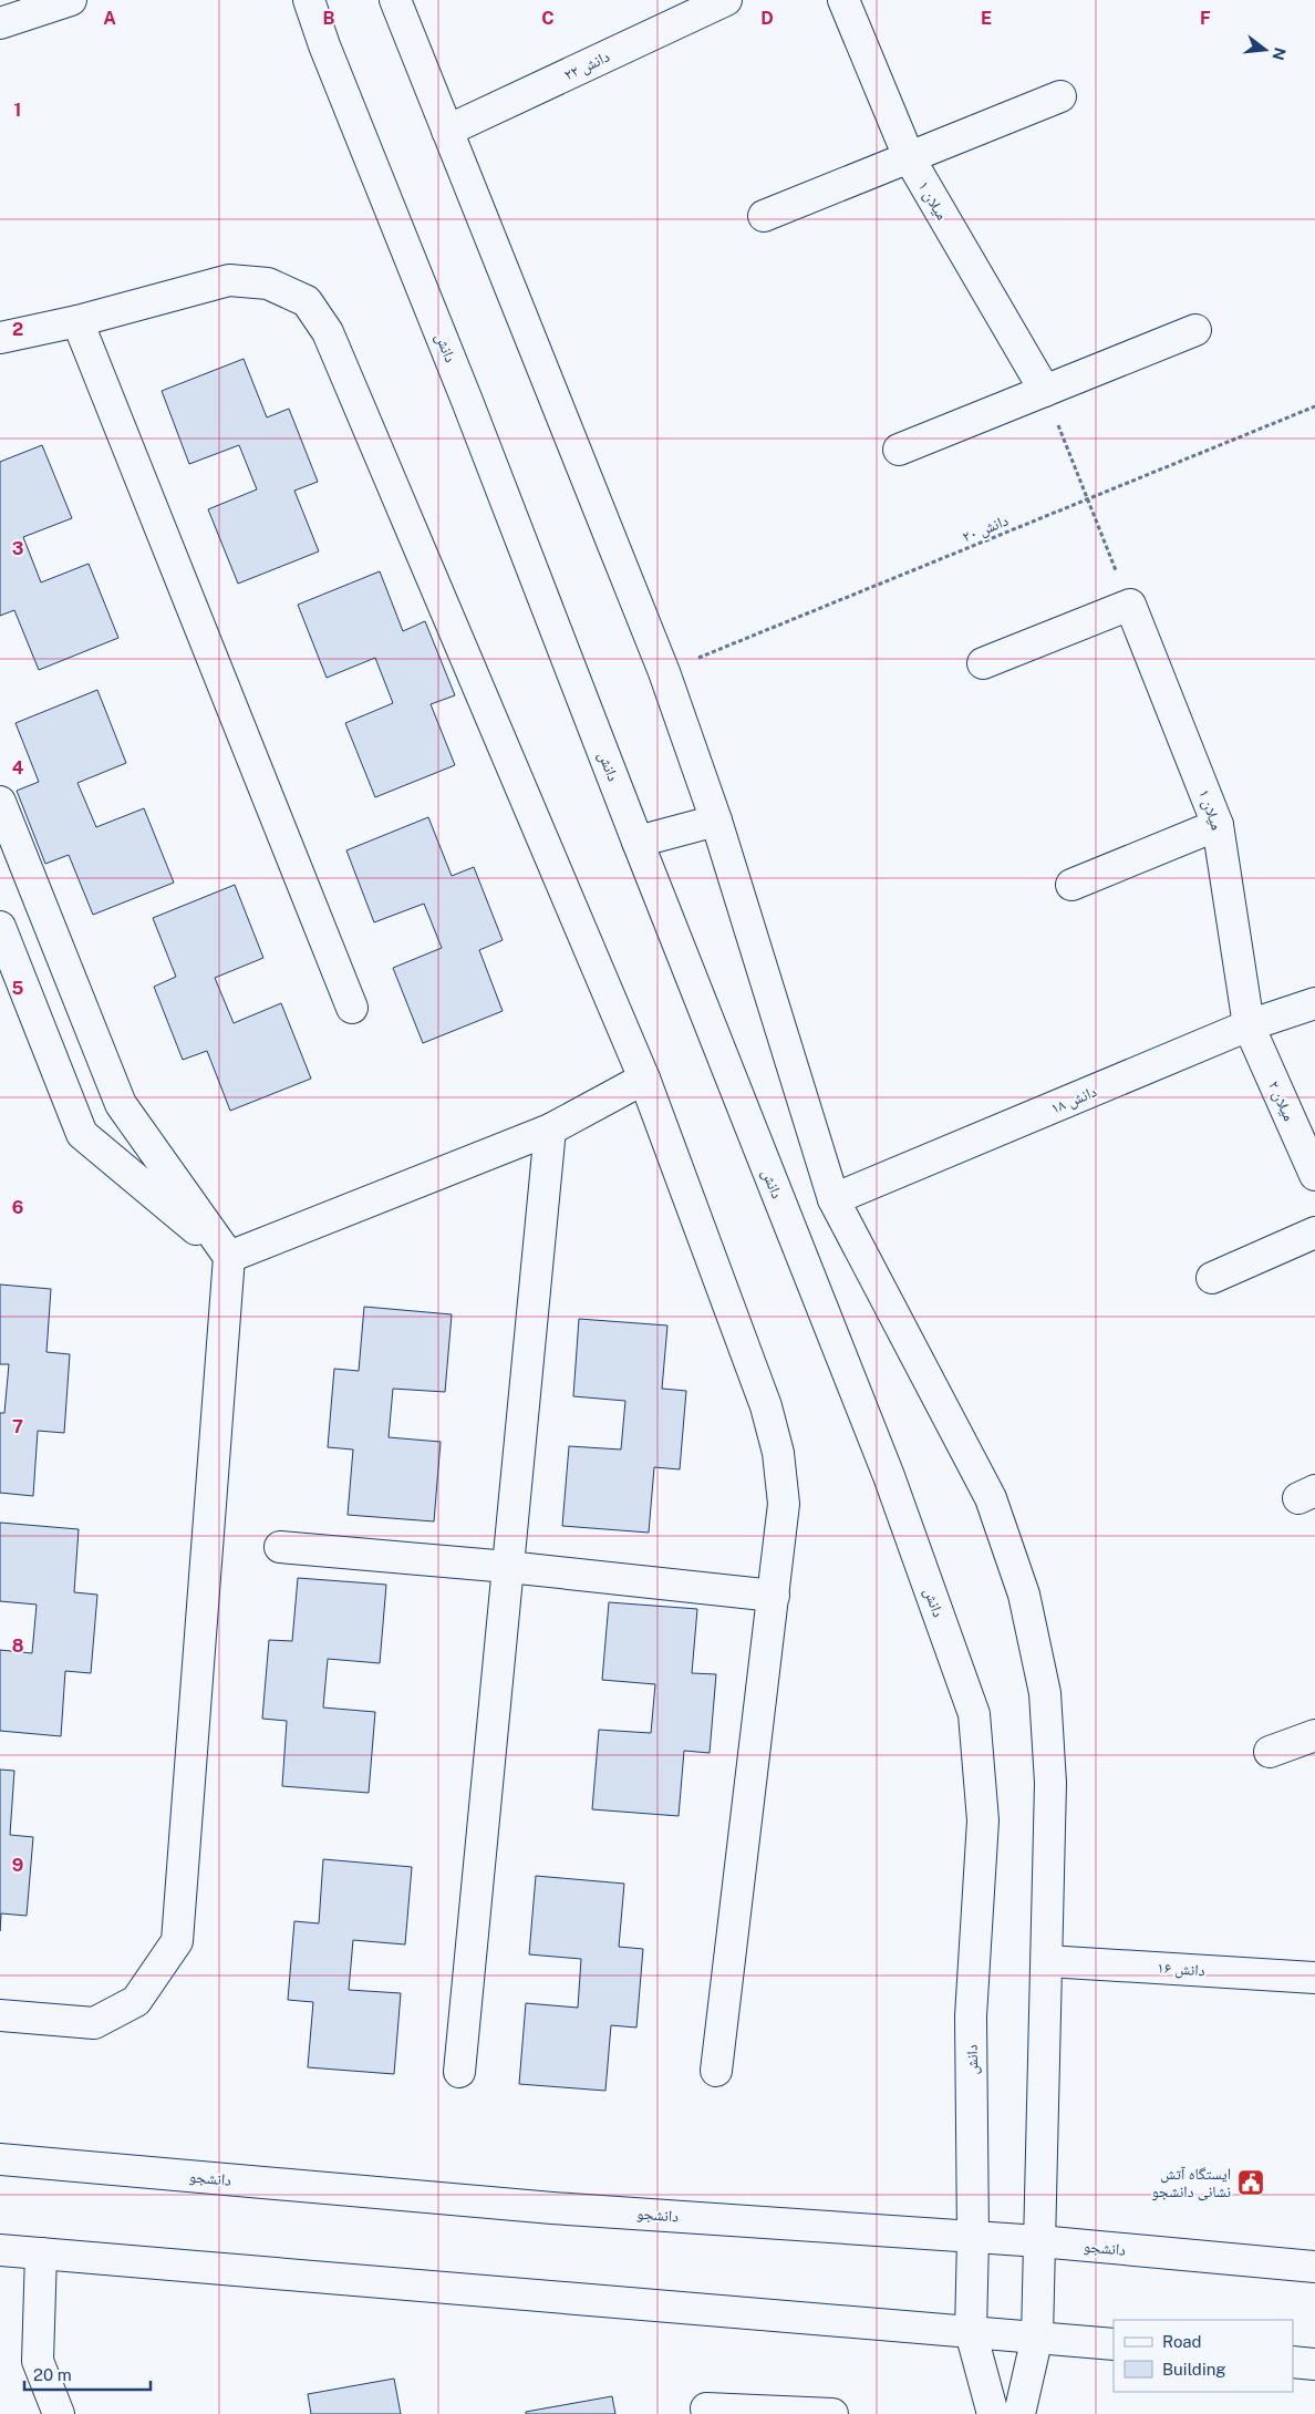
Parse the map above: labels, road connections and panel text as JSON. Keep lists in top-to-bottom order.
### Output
{
  "streets": {
    "street": [
      "دانش ۲۲",
      "میلان ۱",
      "دانش",
      "دانش ۱۸",
      "میلان ۲",
      "دانش ۱۶",
      "دانشجو"
    ],
    "path": ["دانش ۲۰"]
  },
  "crossings": [
    ["میلان ۱", "دانش ۱۸"],
    ["میلان ۱", "میلان ۲"],
    ["دانش", "دانشجو"],
    ["دانش ۱۸", "میلان ۲"]
  ],
  "places": {
    "public building": ["ایستگاه آتش نشانی دانشجو"]
  },
  "legend": ["Road", "Building"],
  "scale_bar": "20 m",
  "north": "right",
  "grid": {
    "columns": [
      "A",
      "B",
      "C",
      "D",
      "E",
      "F"
    ],
    "rows": [
      "1",
      "2",
      "3",
      "4",
      "5",
      "6",
      "7",
      "8",
      "9"
    ]
  }
}
